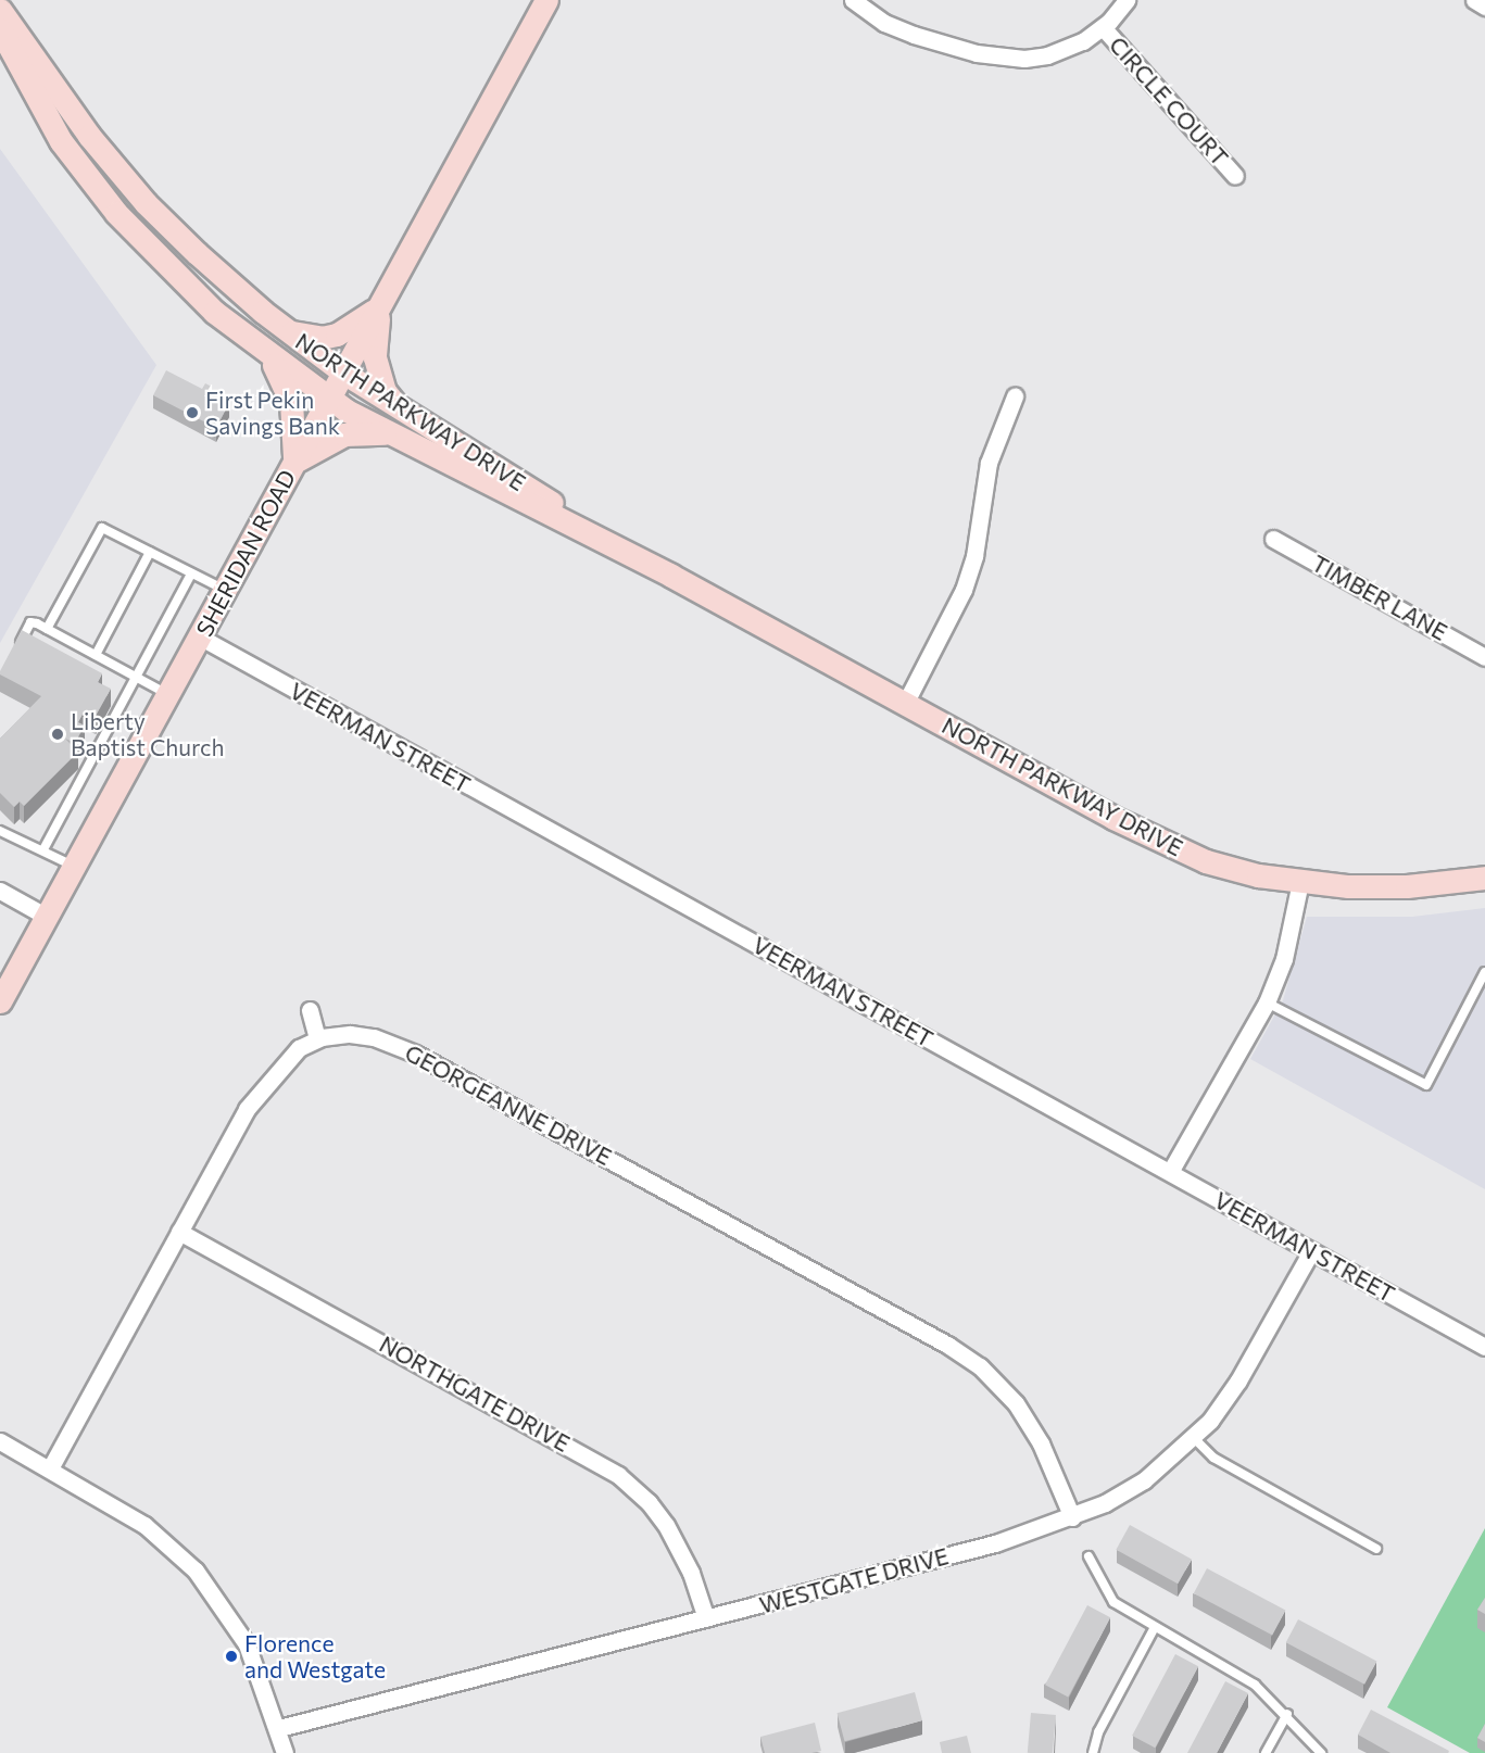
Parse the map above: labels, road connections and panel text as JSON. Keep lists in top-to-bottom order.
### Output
{
  "streets": {
    "main road": ["NORTH PARKWAY DRIVE", "SHERIDAN ROAD"],
    "street": [
      "CIRCLE COURT",
      "TIMBER LANE",
      "VEERMAN STREET",
      "GEORGEANNE DRIVE",
      "NORTHGATE DRIVE",
      "WESTGATE DRIVE"
    ]
  },
  "crossings": [
    ["NORTH PARKWAY DRIVE", "SHERIDAN ROAD"],
    ["SHERIDAN ROAD", "VEERMAN STREET"],
    ["VEERMAN STREET", "WESTGATE DRIVE"],
    ["GEORGEANNE DRIVE", "NORTHGATE DRIVE"],
    ["GEORGEANNE DRIVE", "WESTGATE DRIVE"],
    ["NORTHGATE DRIVE", "WESTGATE DRIVE"]
  ],
  "places": ["First Pekin Savings Bank", "Liberty Baptist Church", "Florence and Westgate"]
}
